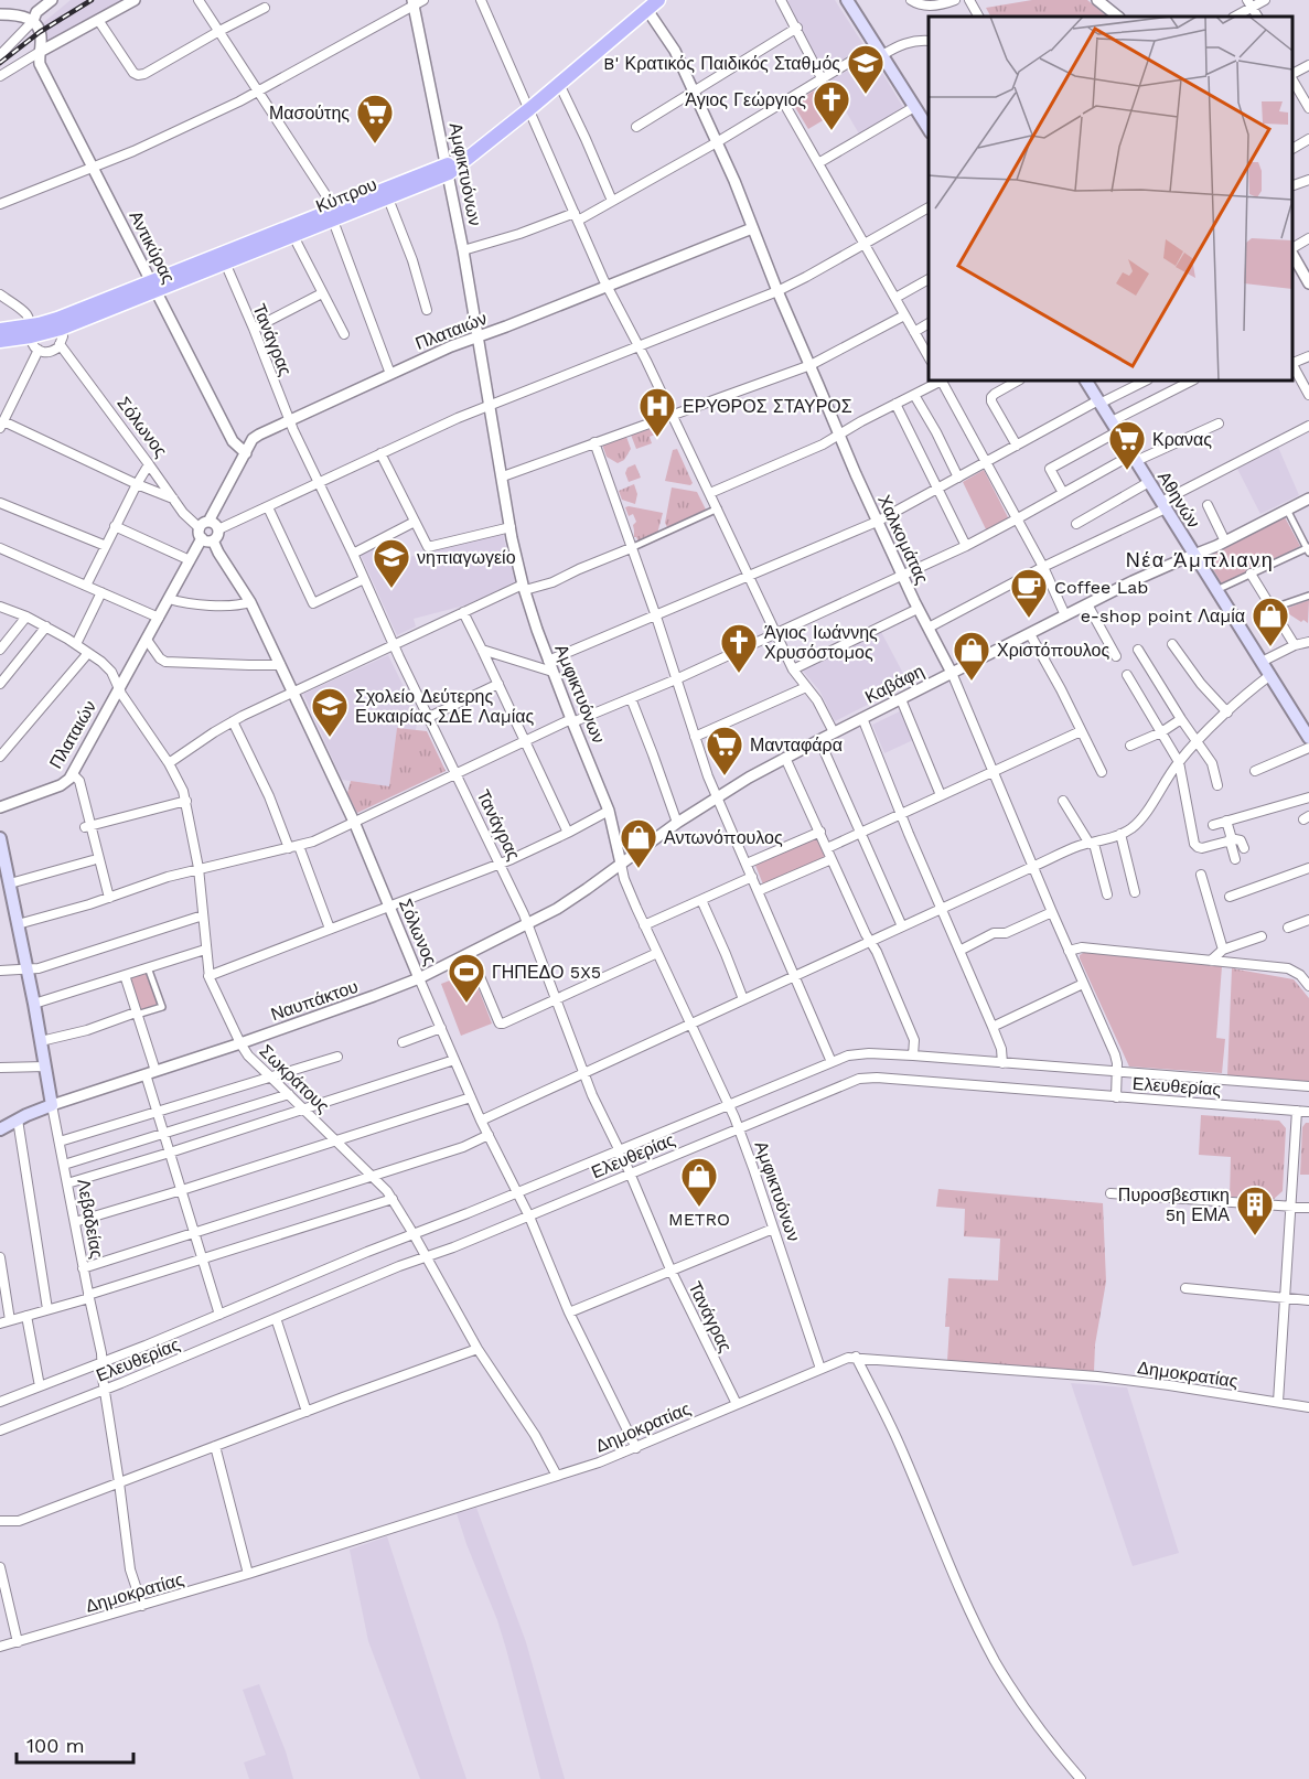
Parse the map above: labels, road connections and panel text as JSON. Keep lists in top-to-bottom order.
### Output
{
  "streets": {
    "main road": [
      "Κύπρου",
      "Αθηνών",
      "Ναυπάκτου",
      "Λεβαδείας"
    ],
    "street": [
      "Αμφικτυόνων",
      "Αντικύρας",
      "Πλαταιών",
      "Τανάγρας",
      "Σόλωνος",
      "Χαλκομάτας",
      "Καβάφη",
      "Σωκράτους",
      "Ελευθερίας",
      "Δημοκρατίας"
    ]
  },
  "crossings": [
    ["Αμφικτυόνων", "Κύπρου"],
    ["Αμφικτυόνων", "Πλαταιών"],
    ["Αμφικτυόνων", "Καβάφη"],
    ["Αμφικτυόνων", "Ναυπάκτου"],
    ["Αμφικτυόνων", "Ελευθερίας"],
    ["Αμφικτυόνων", "Δημοκρατίας"],
    ["Κύπρου", "Αντικύρας"],
    ["Κύπρου", "Τανάγρας"],
    ["Κύπρου", "Σόλωνος"],
    ["Κύπρου", "Χαλκομάτας"],
    ["Αντικύρας", "Πλαταιών"],
    ["Πλαταιών", "Τανάγρας"],
    ["Πλαταιών", "Σόλωνος"],
    ["Πλαταιών", "Χαλκομάτας"],
    ["Πλαταιών", "Σωκράτους"],
    ["Τανάγρας", "Ναυπάκτου"],
    ["Τανάγρας", "Ελευθερίας"],
    ["Τανάγρας", "Δημοκρατίας"],
    ["Σόλωνος", "Ναυπάκτου"],
    ["Σόλωνος", "Ελευθερίας"],
    ["Σόλωνος", "Δημοκρατίας"],
    ["Αθηνών", "Καβάφη"],
    ["Χαλκομάτας", "Καβάφη"],
    ["Χαλκομάτας", "Ελευθερίας"],
    ["Καβάφη", "Ναυπάκτου"],
    ["Ναυπάκτου", "Σωκράτους"],
    ["Ναυπάκτου", "Λεβαδείας"],
    ["Σωκράτους", "Ελευθερίας"],
    ["Σωκράτους", "Δημοκρατίας"],
    ["Ελευθερίας", "Λεβαδείας"],
    ["Λεβαδείας", "Δημοκρατίας"]
  ],
  "districts": ["Νέα Άμπλιανη"],
  "places": {
    "school or university": ["B' Κρατικός Παιδικός Σταθμός", "νηπιαγωγείο", "Σχολείο Δεύτερης Ευκαιρίας ΣΔΕ Λαμίας"],
    "church": ["Άγιος Γεώργιος", "Άγιος Ιωάννης Χρυσόστομος"],
    "supermarket": ["Μασούτης", "Κρανας", "Μανταφάρα"],
    "hospital": ["ΕΡΥΘΡΟΣ ΣΤΑΥΡΟΣ"],
    "cafe": ["Coffee Lab"],
    "shop": [
      "e-shop point Λαμία",
      "Χριστόπουλος",
      "Αντωνόπουλος",
      "METRO"
    ],
    "sports": ["ΓΗΠΕΔΟ 5X5"],
    "building": ["Πυροσβεστικη 5η ΕΜΑ"]
  },
  "scale_bar": "100 m"
}
